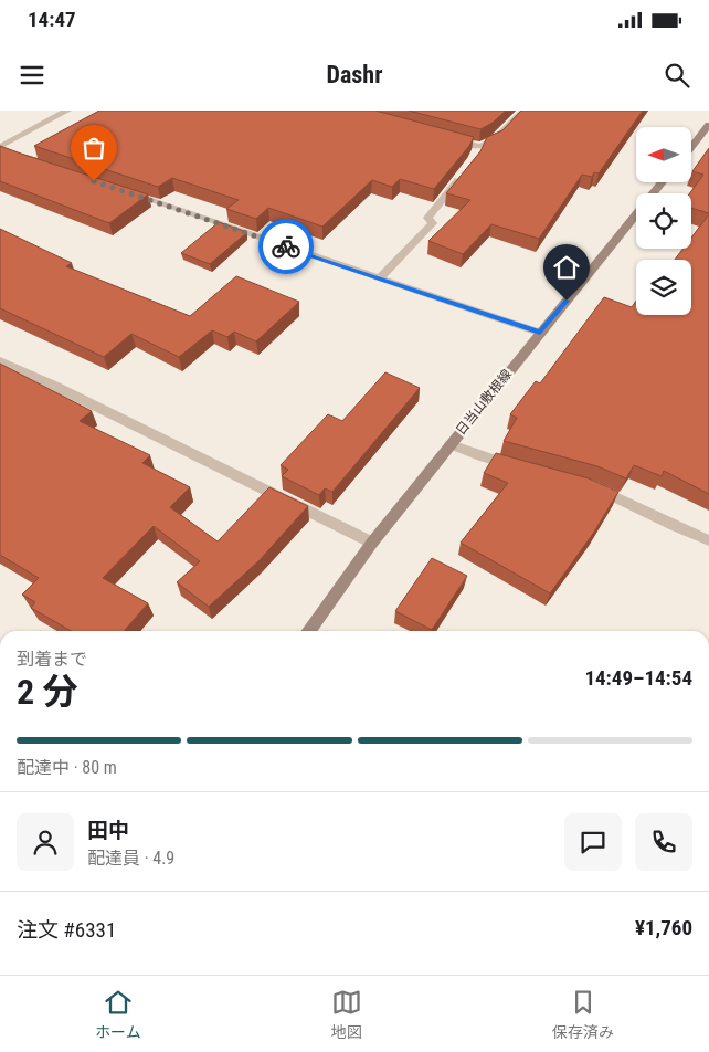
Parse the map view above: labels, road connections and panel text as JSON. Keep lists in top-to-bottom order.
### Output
{
  "streets": {
    "main road": ["日当山敷根線"]
  },
  "north": "left",
  "page": {
    "status": "14:47",
    "header": "Dashr",
    "heading": ["2 分", "到着まで", "14:49–14:54"],
    "panel": [
      "田中",
      "配達員 · 4.9",
      "注文 #6331",
      "¥1,760"
    ],
    "bar": "配達中 · 80 m",
    "tabs": ["ホーム", "地図", "保存済み"]
  }
}
